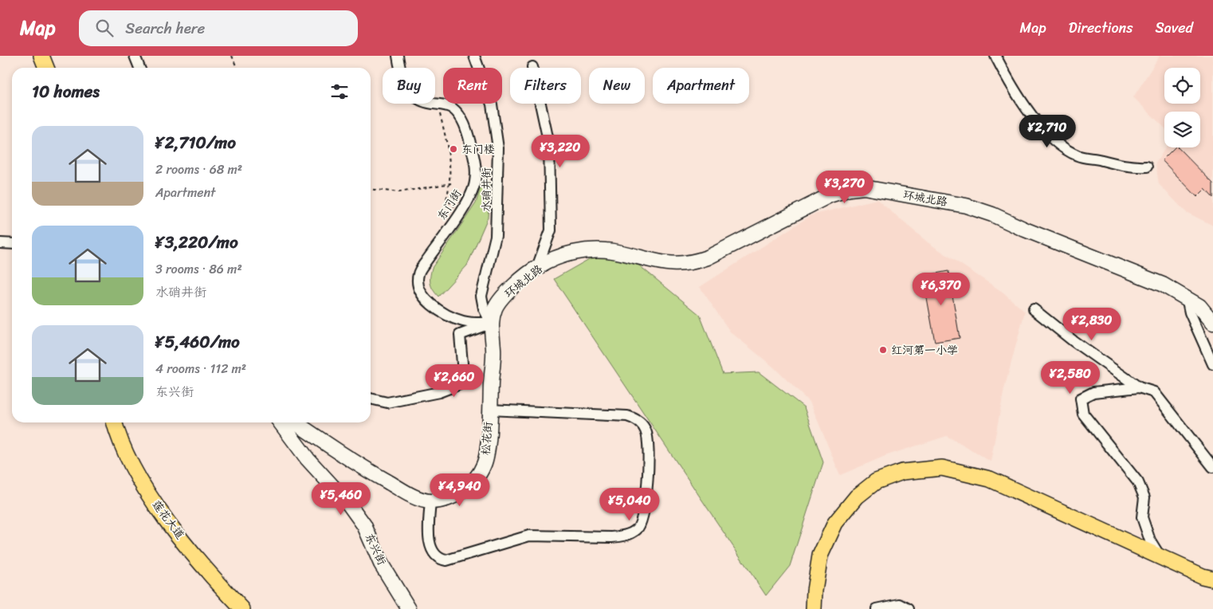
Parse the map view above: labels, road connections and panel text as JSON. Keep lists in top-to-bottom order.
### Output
{
  "streets": {
    "main road": ["莲花大道"],
    "street": [
      "水硝井街",
      "环城北路",
      "东门街",
      "松花街",
      "东兴街"
    ]
  },
  "crossings": [
    ["水硝井街", "环城北路"],
    ["水硝井街", "东门街"],
    ["水硝井街", "松花街"],
    ["环城北路", "东门街"],
    ["环城北路", "松花街"],
    ["东门街", "松花街"]
  ],
  "places": ["东门楼", "红河第一小学"],
  "page": {
    "header": "Map",
    "search": "Search here",
    "nav": ["Map", "Directions", "Saved"],
    "chip": [
      "Buy",
      "Rent",
      "Filters",
      "New",
      "Apartment"
    ],
    "heading": "10 homes",
    "price": [
      "¥2,710",
      "¥3,220",
      "¥3,270",
      "¥6,370",
      "¥2,830",
      "¥2,580",
      "¥2,660",
      "¥4,940",
      "¥5,460",
      "¥5,040"
    ],
    "list": [
      {
        "name": "¥2,710/mo",
        "note": "2 rooms · 68 m² · Apartment"
      },
      {
        "name": "¥3,220/mo",
        "note": "3 rooms · 86 m² · 水硝井街"
      },
      {
        "name": "¥5,460/mo",
        "note": "4 rooms · 112 m² · 东兴街"
      }
    ]
  }
}
